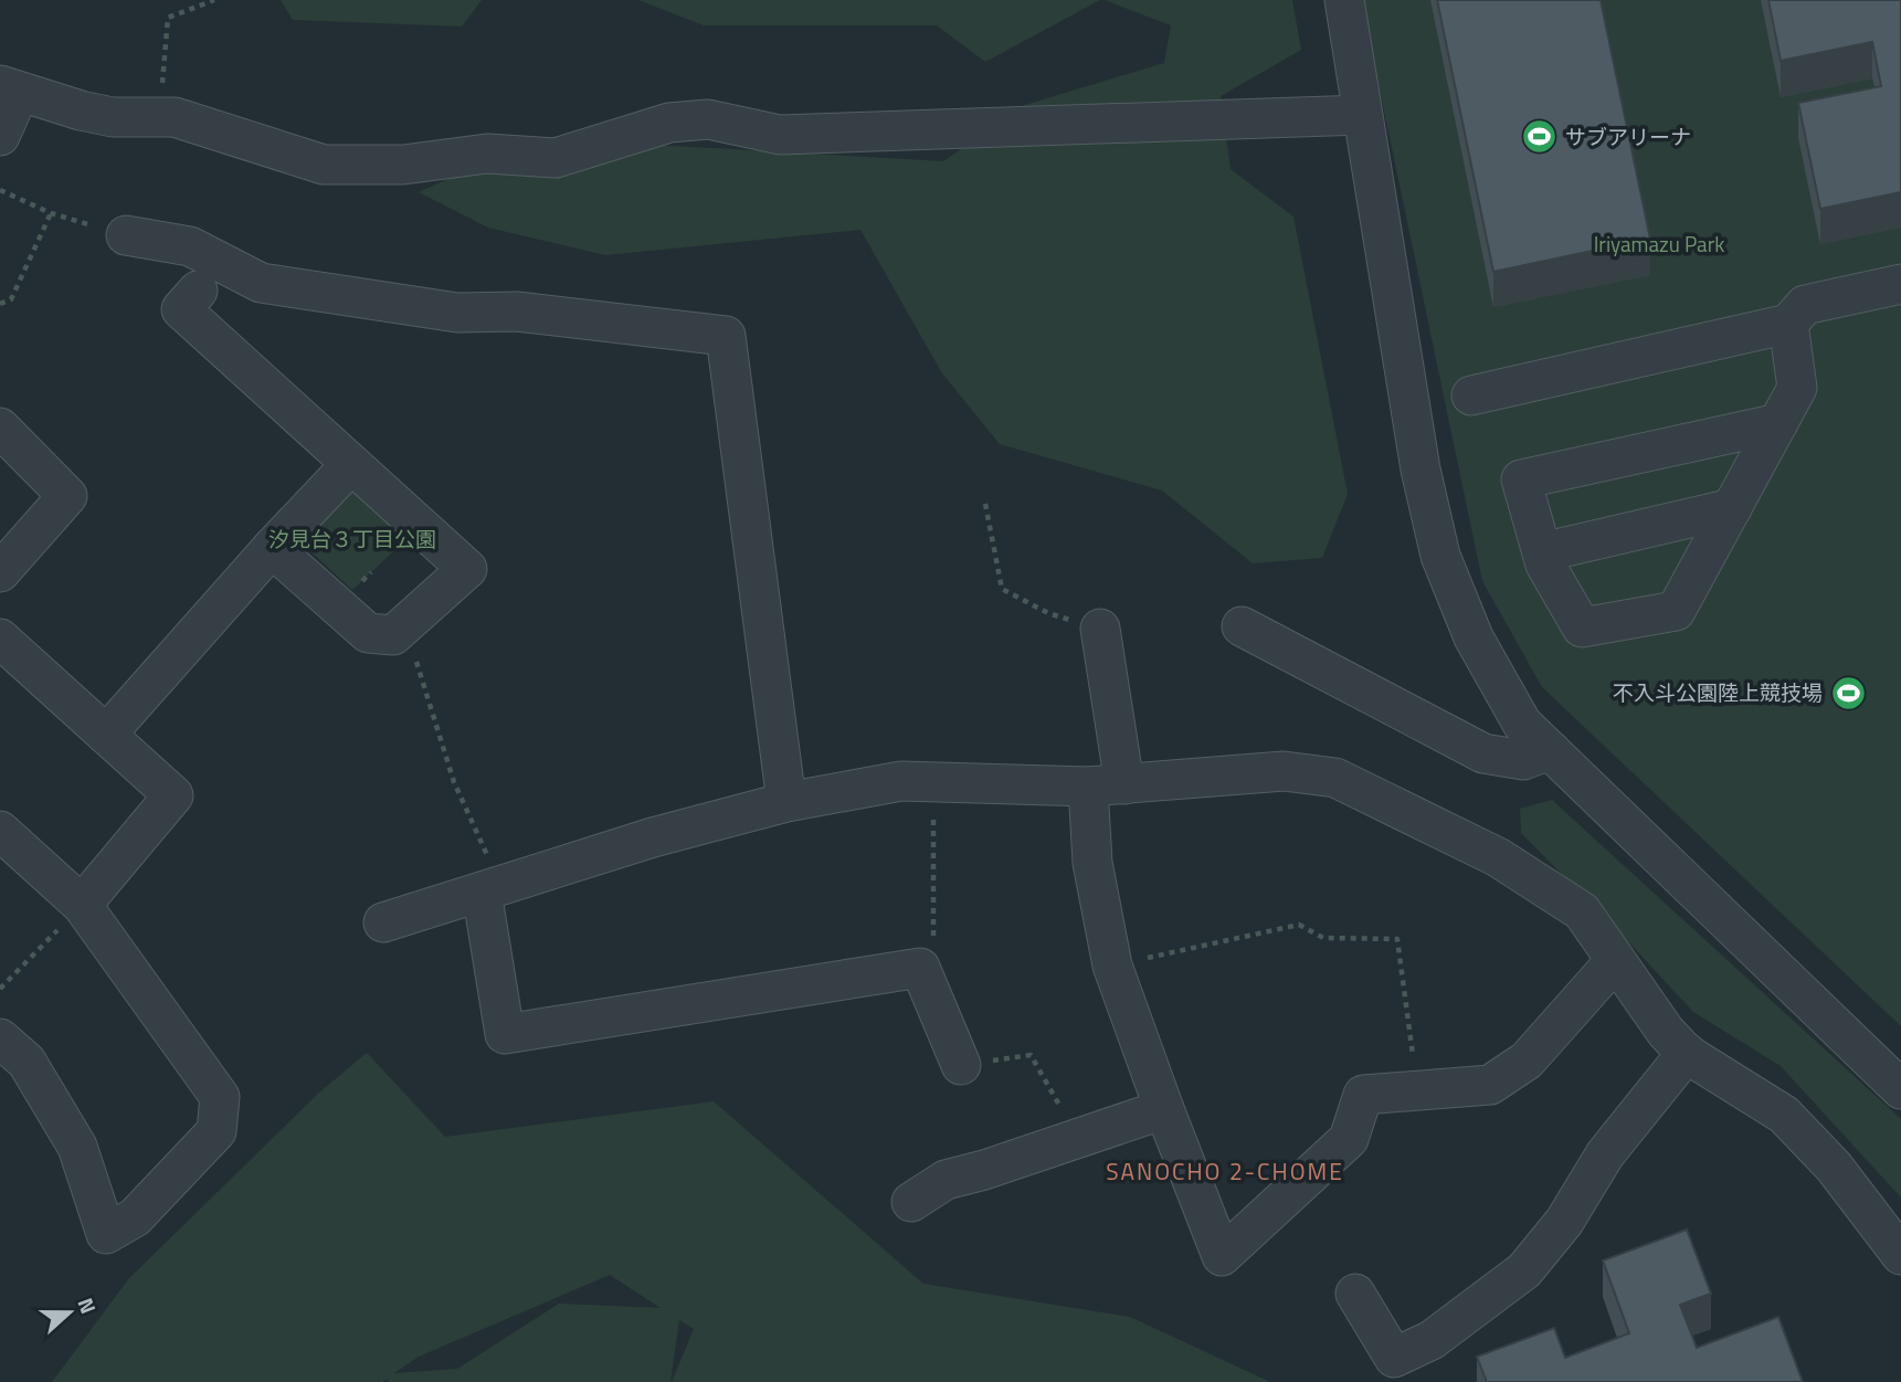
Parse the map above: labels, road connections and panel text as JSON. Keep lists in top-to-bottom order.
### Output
{
  "districts": ["SANOCHO 2-CHOME"],
  "parks": ["Iriyamazu Park", "汐見台３丁目公園"],
  "places": {
    "sports": ["サブアリーナ", "不入斗公園陸上競技場"]
  },
  "north": "right"
}
